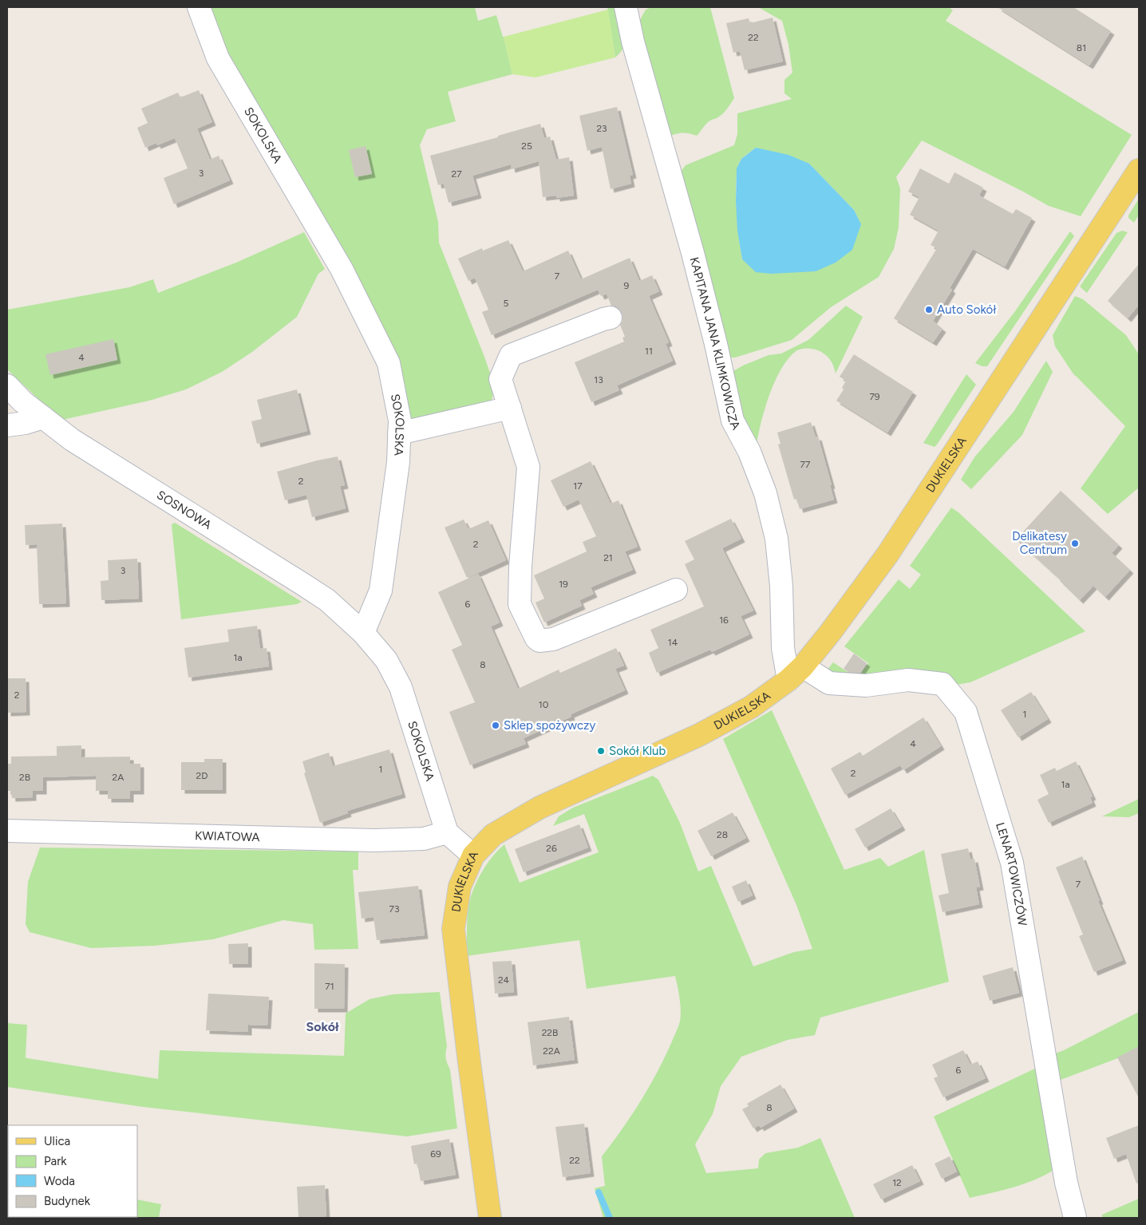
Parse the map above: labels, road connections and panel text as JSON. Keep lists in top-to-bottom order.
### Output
{
  "streets": {
    "main road": ["DUKIELSKA"],
    "street": [
      "SOKOLSKA",
      "KAPITANA JANA KLIMKOWICZA",
      "SOSNOWA",
      "KWIATOWA",
      "LENARTOWICZÓW"
    ]
  },
  "crossings": [
    ["SOKOLSKA", "SOSNOWA"],
    ["SOKOLSKA", "KWIATOWA"],
    ["KAPITANA JANA KLIMKOWICZA", "DUKIELSKA"],
    ["KAPITANA JANA KLIMKOWICZA", "LENARTOWICZÓW"],
    ["DUKIELSKA", "LENARTOWICZÓW"]
  ],
  "districts": ["Sokół"],
  "places": [
    "Auto Sokół",
    "Delikatesy Centrum",
    "Sklep spożywczy",
    "Sokół Klub"
  ],
  "house_numbers": [
    "22",
    "81",
    "23",
    "25",
    "3",
    "27",
    "7",
    "9",
    "5",
    "11",
    "4",
    "13",
    "79",
    "77",
    "2",
    "17",
    "2",
    "21",
    "3",
    "19",
    "6",
    "16",
    "14",
    "1a",
    "8",
    "2",
    "10",
    "1",
    "4",
    "1",
    "2",
    "2D",
    "2B",
    "2A",
    "1a",
    "28",
    "26",
    "7",
    "73",
    "24",
    "71",
    "22B",
    "22A",
    "6",
    "8",
    "69",
    "22",
    "12"
  ],
  "legend": [
    "Ulica",
    "Park",
    "Woda",
    "Budynek"
  ]
}
